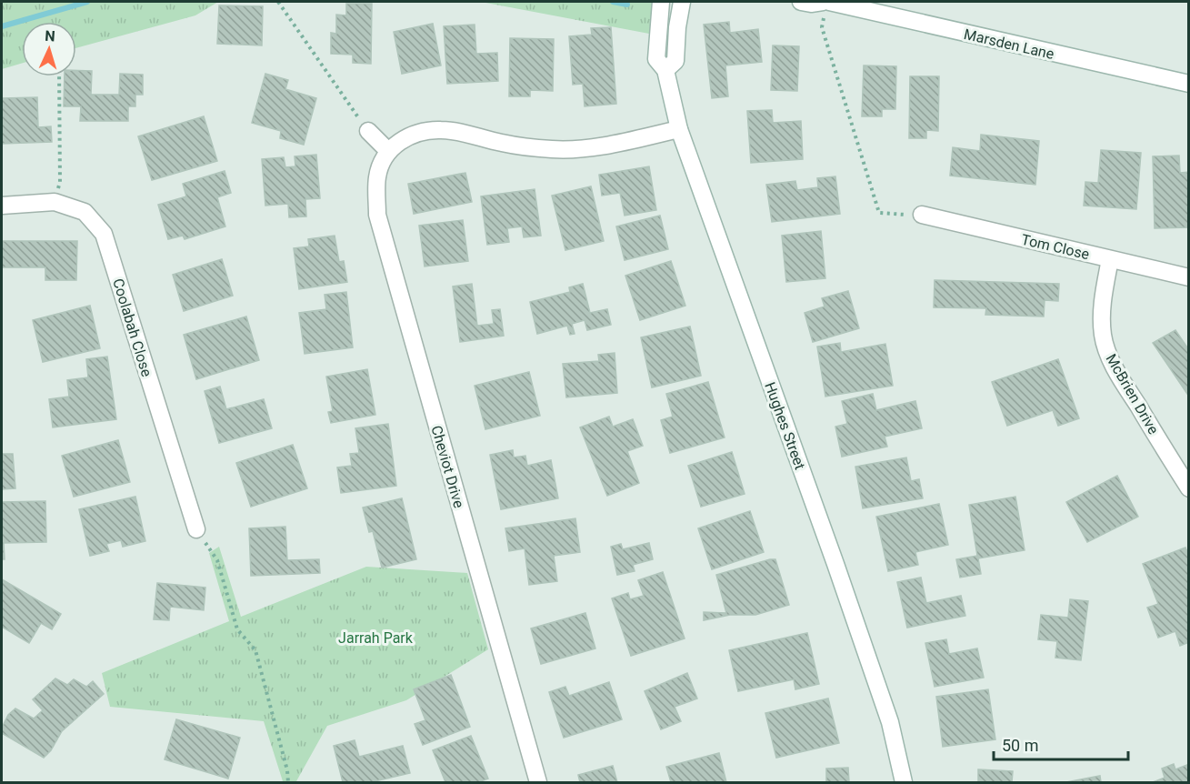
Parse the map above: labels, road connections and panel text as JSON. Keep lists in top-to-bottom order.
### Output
{
  "streets": {
    "street": [
      "Marsden Lane",
      "Tom Close",
      "Coolabah Close",
      "McBrien Drive",
      "Hughes Street",
      "Cheviot Drive"
    ]
  },
  "crossings": [
    ["Tom Close", "McBrien Drive"]
  ],
  "parks": ["Jarrah Park"],
  "scale_bar": "50 m",
  "north": "top"
}
